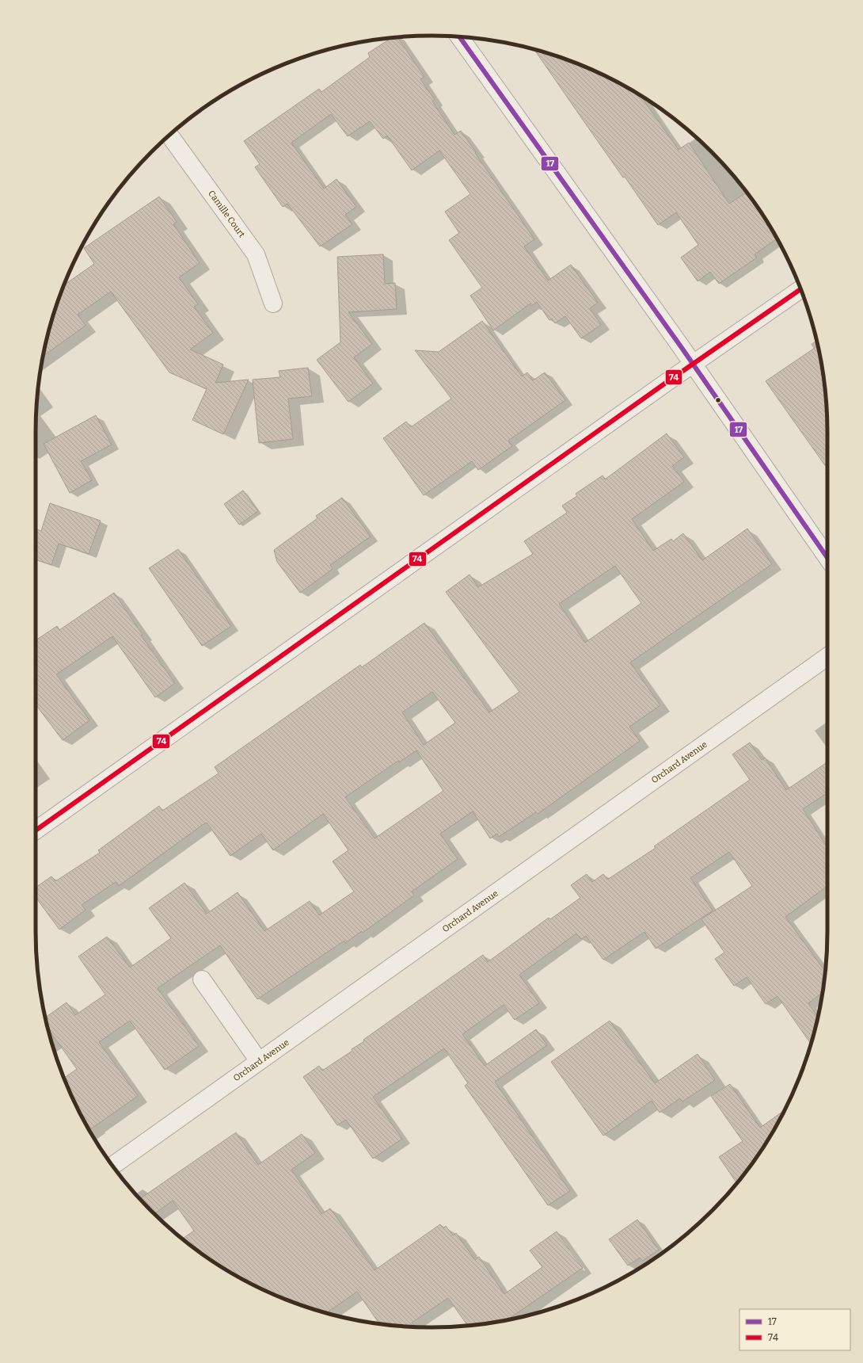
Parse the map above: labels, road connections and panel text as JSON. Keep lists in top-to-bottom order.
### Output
{
  "streets": {
    "street": ["Camille Court", "Orchard Avenue"]
  },
  "lines": ["transit line 17", "transit line 74"],
  "legend": ["17", "74"]
}
